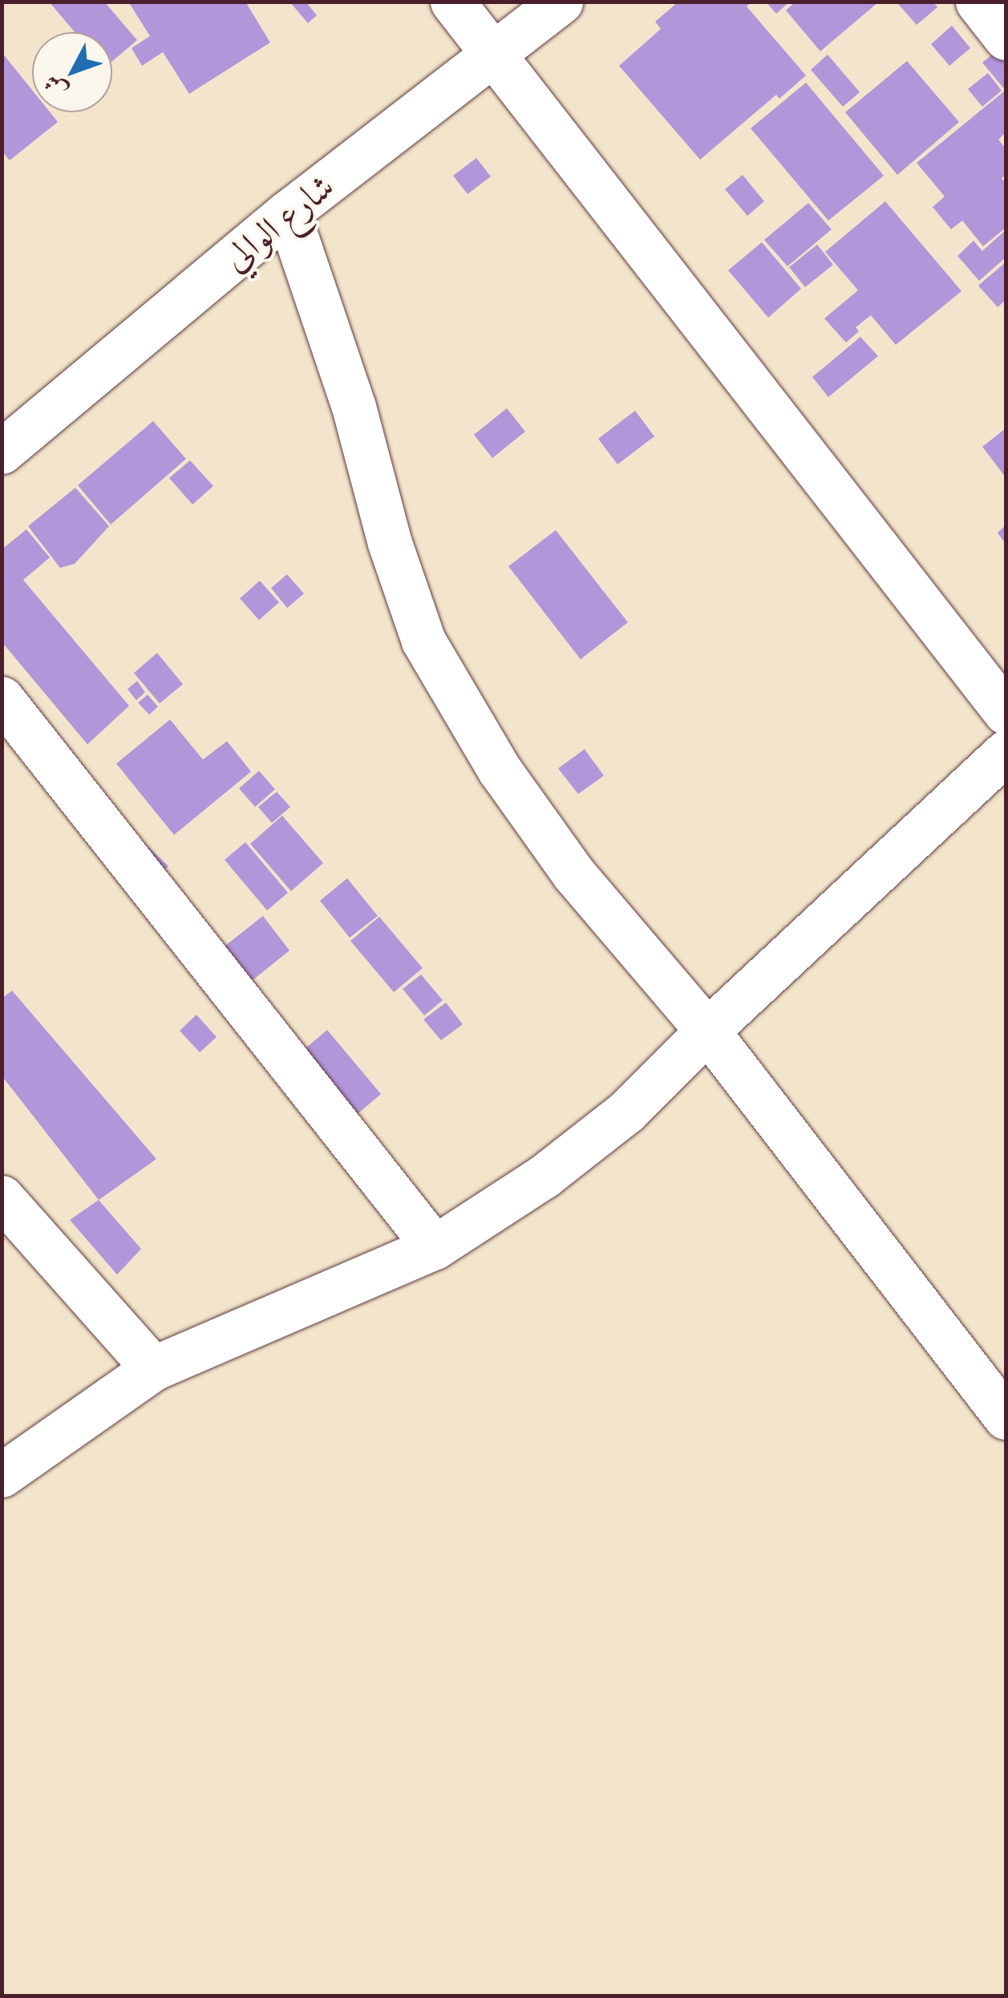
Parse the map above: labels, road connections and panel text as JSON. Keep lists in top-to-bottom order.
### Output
{
  "streets": {
    "street": ["شارع الوالي"]
  },
  "north": "bottom left"
}
